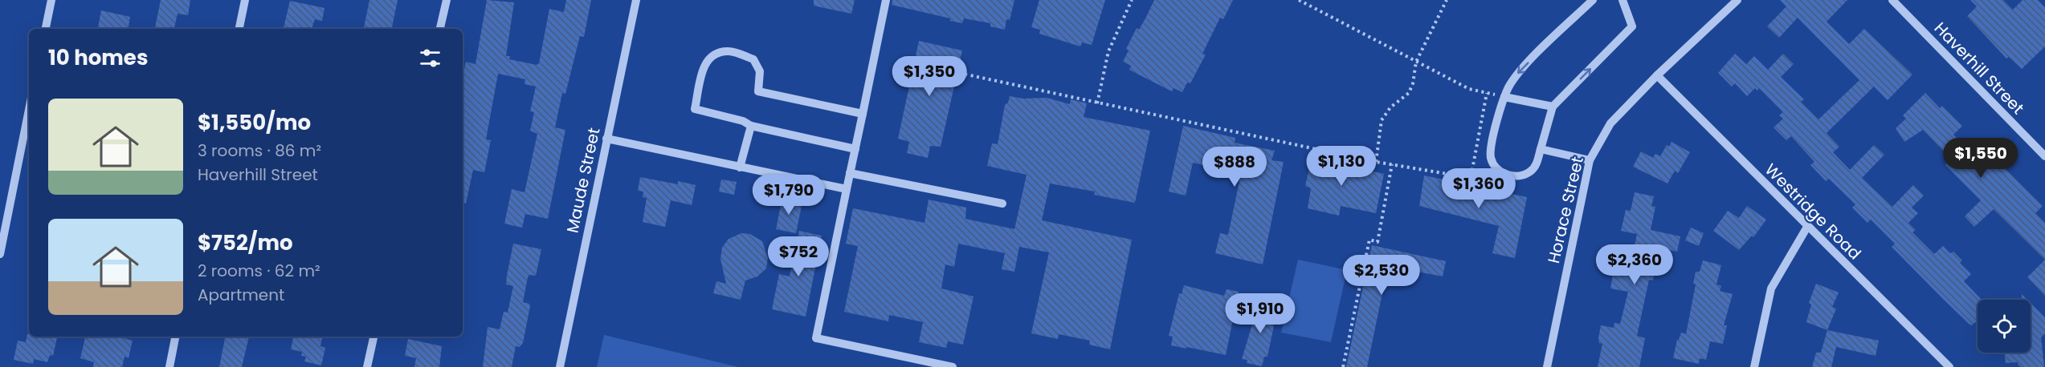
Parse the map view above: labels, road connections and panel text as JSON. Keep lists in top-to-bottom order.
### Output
{
  "streets": {
    "street": [
      "Haverhill Street",
      "Maude Street",
      "Horace Street",
      "Westridge Road"
    ]
  },
  "crossings": [
    ["Horace Street", "Westridge Road"]
  ],
  "page": {
    "heading": "10 homes",
    "price": [
      "$1,350",
      "$1,550",
      "$1,130",
      "$888",
      "$1,360",
      "$1,790",
      "$752",
      "$2,360",
      "$2,530",
      "$1,910"
    ],
    "list": [
      {
        "name": "$1,550/mo",
        "note": "3 rooms · 86 m² · Haverhill Street"
      },
      {
        "name": "$752/mo",
        "note": "2 rooms · 62 m² · Apartment"
      }
    ]
  }
}
